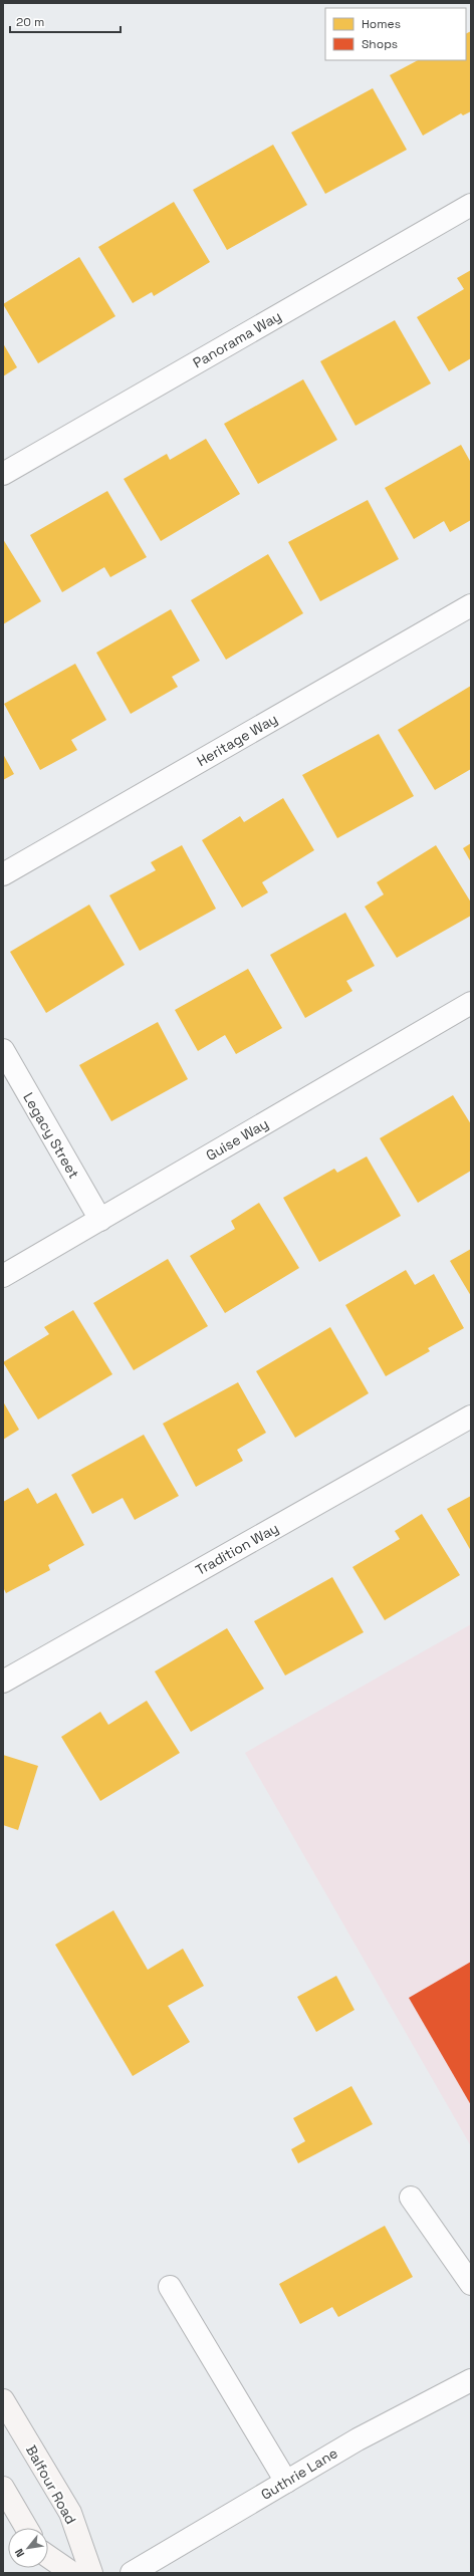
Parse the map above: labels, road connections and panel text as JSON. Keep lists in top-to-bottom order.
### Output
{
  "streets": {
    "street": [
      "Panorama Way",
      "Heritage Way",
      "Legacy Street",
      "Guise Way",
      "Tradition Way",
      "Guthrie Lane",
      "Balfour Road"
    ]
  },
  "crossings": [
    ["Legacy Street", "Guise Way"]
  ],
  "legend": ["Homes", "Shops"],
  "scale_bar": "20 m",
  "north": "bottom left"
}
